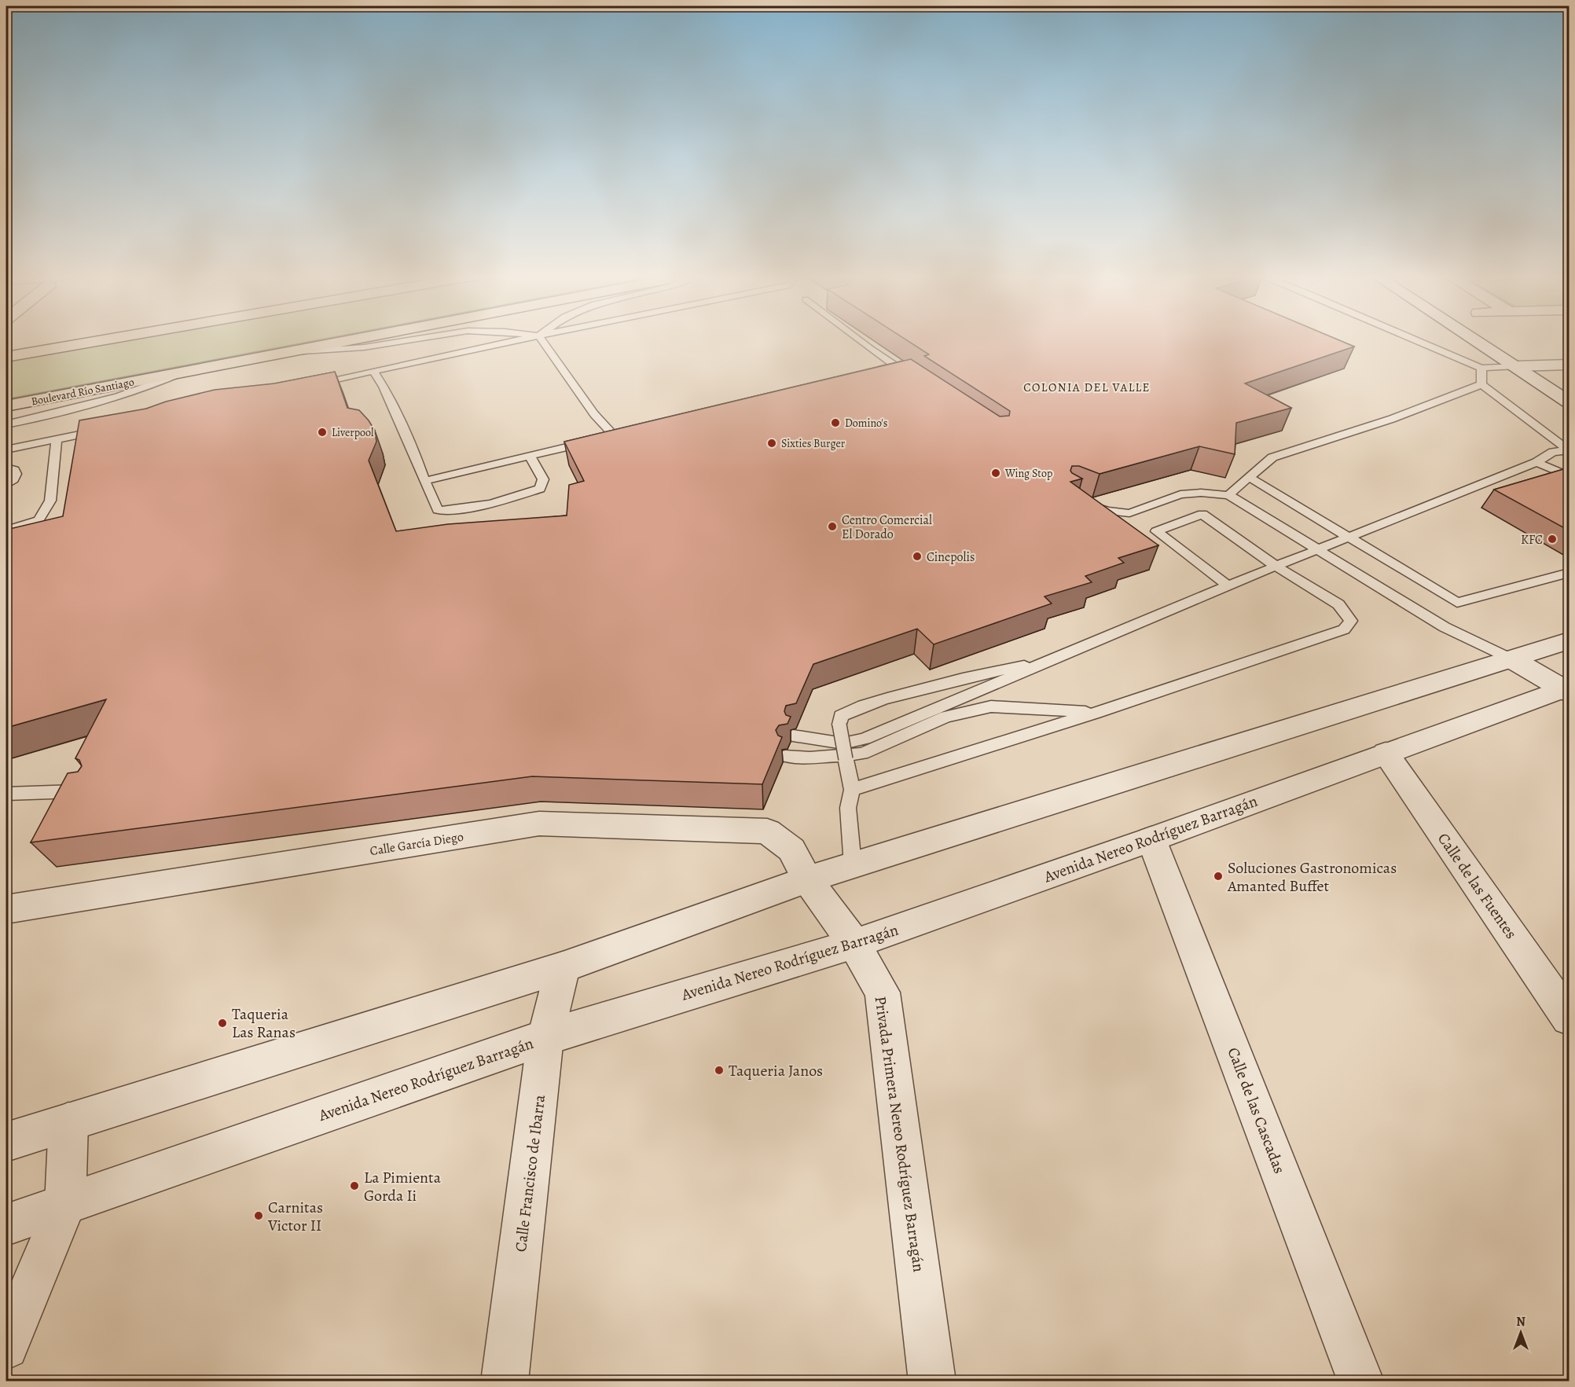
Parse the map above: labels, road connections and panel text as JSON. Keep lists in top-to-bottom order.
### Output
{
  "streets": {
    "main road": ["Boulevard Río Santiago"],
    "street": [
      "Avenida Nereo Rodríguez Barragán",
      "Calle García Diego",
      "Calle de las Fuentes",
      "Calle de las Cascadas",
      "Privada Primera Nereo Rodríguez Barragán",
      "Calle Francisco de Ibarra"
    ]
  },
  "crossings": [
    ["Avenida Nereo Rodríguez Barragán", "Calle de las Fuentes"],
    ["Avenida Nereo Rodríguez Barragán", "Calle de las Cascadas"],
    ["Avenida Nereo Rodríguez Barragán", "Privada Primera Nereo Rodríguez Barragán"],
    ["Avenida Nereo Rodríguez Barragán", "Calle Francisco de Ibarra"],
    ["Calle García Diego", "Privada Primera Nereo Rodríguez Barragán"]
  ],
  "districts": ["COLONIA DEL VALLE"],
  "places": [
    "Domino's",
    "Liverpool",
    "Sixties Burger",
    "Wing Stop",
    "Centro Comercial El Dorado",
    "KFC",
    "Cinepolis",
    "Soluciones Gastronomicas Amanted Buffet",
    "Taqueria Las Ranas",
    "Taqueria Janos",
    "La Pimienta Gorda Ii",
    "Carnitas Victor II"
  ],
  "north": "top"
}
